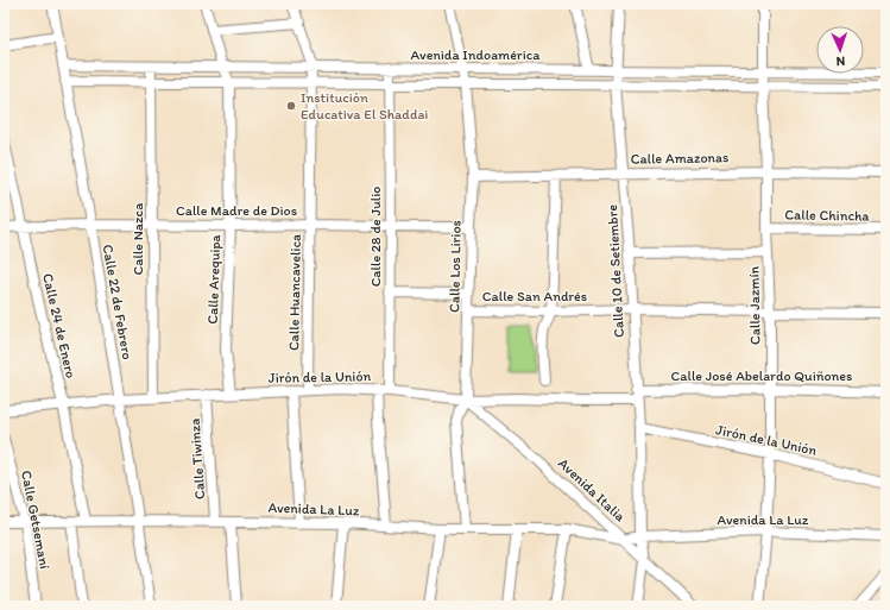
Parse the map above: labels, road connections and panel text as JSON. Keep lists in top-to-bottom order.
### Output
{
  "streets": {
    "street": [
      "Avenida Indoamérica",
      "Calle Amazonas",
      "Calle Madre de Dios",
      "Calle Chincha",
      "Calle 28 de Julio",
      "Calle Nazca",
      "Calle Los Lirios",
      "Calle 10 de Setiembre",
      "Calle Arequipa",
      "Calle Huancavelica",
      "Calle San Andrés",
      "Calle 22 de Febrero",
      "Calle Jazmín",
      "Calle 24 de Enero",
      "Calle José Abelardo Quiñones",
      "Jirón de la Unión",
      "Calle Tiwinza",
      "Avenida Italia",
      "Avenida La Luz",
      "Calle Getsemaní"
    ]
  },
  "crossings": [
    ["Avenida Indoamérica", "Calle 28 de Julio"],
    ["Avenida Indoamérica", "Calle Nazca"],
    ["Avenida Indoamérica", "Calle Los Lirios"],
    ["Avenida Indoamérica", "Calle 10 de Setiembre"],
    ["Avenida Indoamérica", "Calle Arequipa"],
    ["Avenida Indoamérica", "Calle Huancavelica"],
    ["Avenida Indoamérica", "Calle 22 de Febrero"],
    ["Avenida Indoamérica", "Calle Jazmín"],
    ["Calle Amazonas", "Calle Los Lirios"],
    ["Calle Amazonas", "Calle 10 de Setiembre"],
    ["Calle Amazonas", "Calle Jazmín"],
    ["Calle Madre de Dios", "Calle 28 de Julio"],
    ["Calle Madre de Dios", "Calle Nazca"],
    ["Calle Madre de Dios", "Calle Los Lirios"],
    ["Calle Madre de Dios", "Calle Arequipa"],
    ["Calle Madre de Dios", "Calle Huancavelica"],
    ["Calle Madre de Dios", "Calle 22 de Febrero"],
    ["Calle Madre de Dios", "Calle 24 de Enero"],
    ["Calle Chincha", "Calle Jazmín"],
    ["Calle 28 de Julio", "Jirón de la Unión"],
    ["Calle Nazca", "Jirón de la Unión"],
    ["Calle Los Lirios", "Calle San Andrés"],
    ["Calle Los Lirios", "Jirón de la Unión"],
    ["Calle Los Lirios", "Avenida Italia"],
    ["Calle Los Lirios", "Avenida La Luz"],
    ["Calle 10 de Setiembre", "Calle San Andrés"],
    ["Calle 10 de Setiembre", "Calle José Abelardo Quiñones"],
    ["Calle 10 de Setiembre", "Jirón de la Unión"],
    ["Calle 10 de Setiembre", "Avenida Italia"],
    ["Calle 10 de Setiembre", "Avenida La Luz"],
    ["Calle Arequipa", "Jirón de la Unión"],
    ["Calle Huancavelica", "Jirón de la Unión"],
    ["Calle San Andrés", "Calle Jazmín"],
    ["Calle 22 de Febrero", "Jirón de la Unión"],
    ["Calle 22 de Febrero", "Avenida La Luz"],
    ["Calle Jazmín", "Calle José Abelardo Quiñones"],
    ["Calle Jazmín", "Jirón de la Unión"],
    ["Calle Jazmín", "Avenida La Luz"],
    ["Calle 24 de Enero", "Jirón de la Unión"],
    ["Calle 24 de Enero", "Avenida La Luz"],
    ["Jirón de la Unión", "Calle Tiwinza"],
    ["Jirón de la Unión", "Avenida Italia"],
    ["Calle Tiwinza", "Avenida La Luz"],
    ["Avenida Italia", "Avenida La Luz"],
    ["Avenida La Luz", "Calle Getsemaní"]
  ],
  "places": ["Institución Educativa El Shaddai"],
  "north": "bottom"
}
